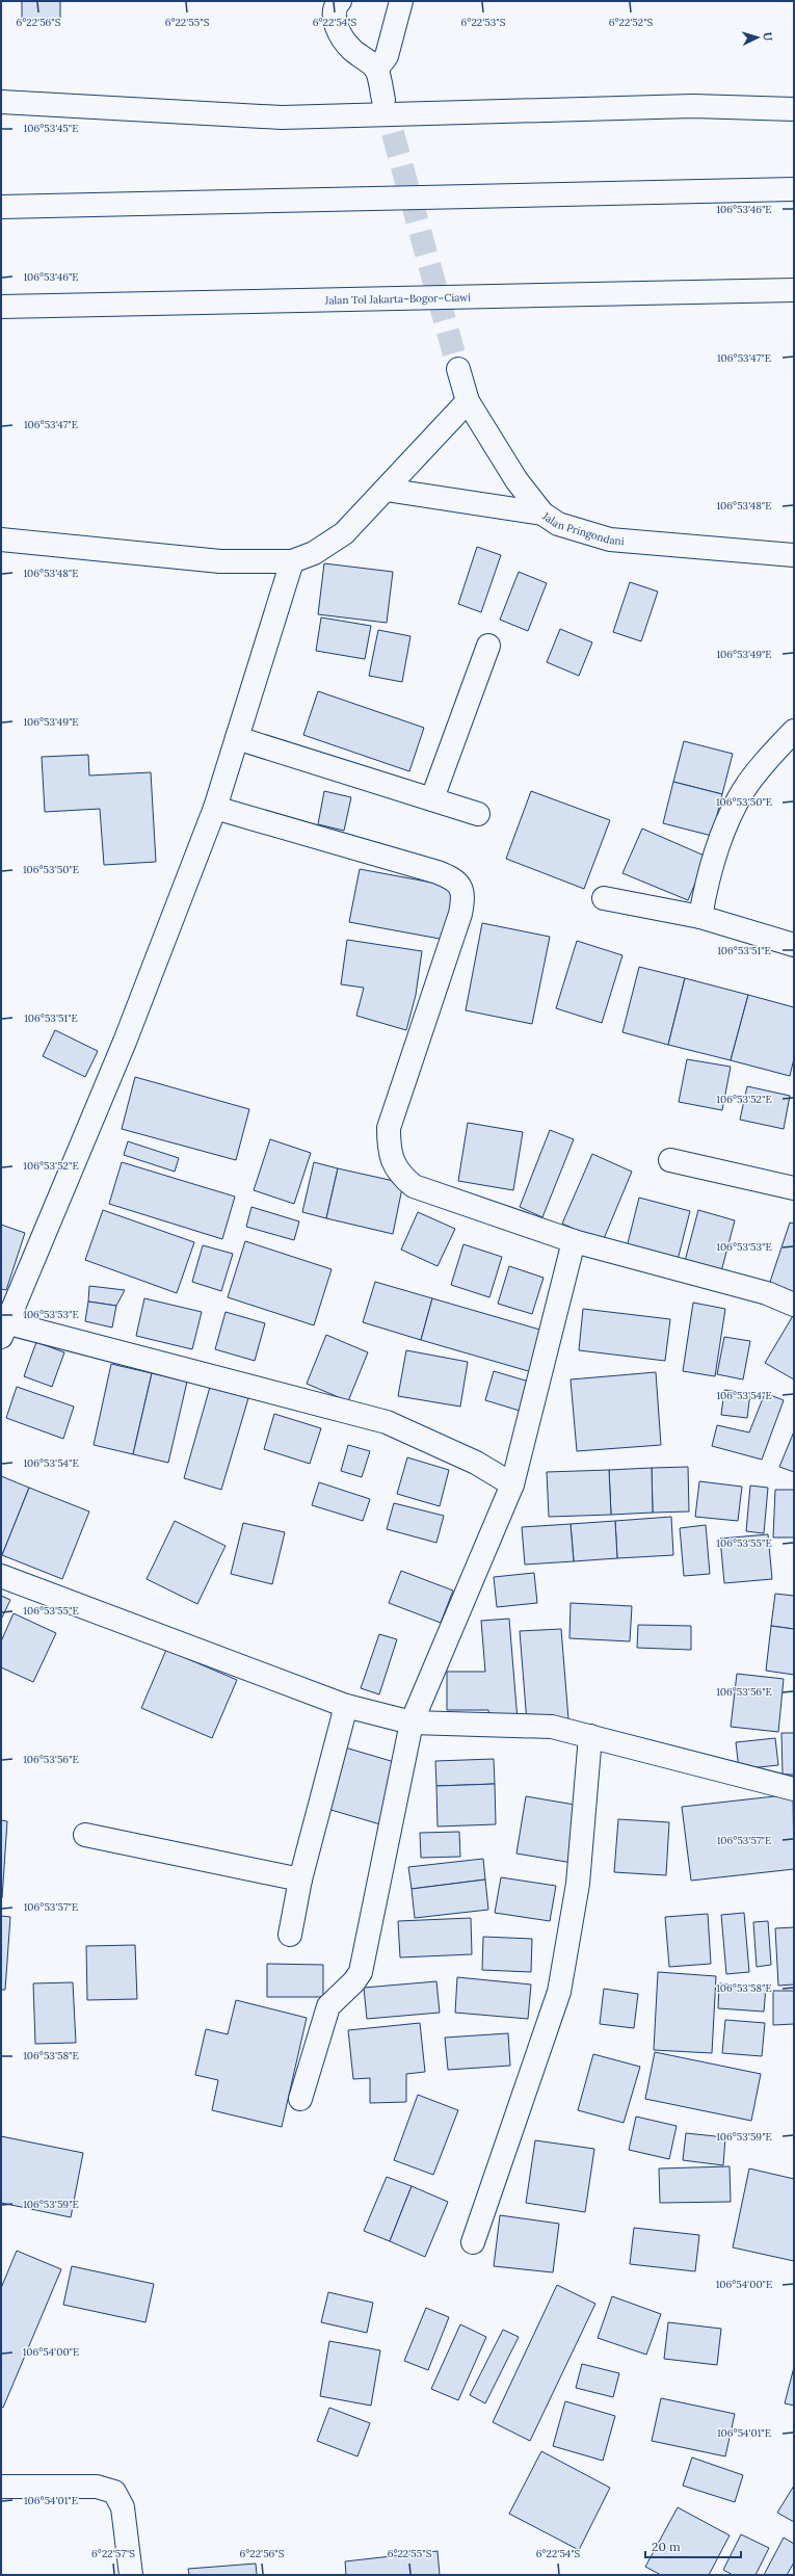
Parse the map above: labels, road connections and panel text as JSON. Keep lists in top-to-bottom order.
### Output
{
  "streets": {
    "main road": ["Jalan Tol Jakarta–Bogor–Ciawi", "Jalan Pringondani"]
  },
  "scale_bar": "20 m",
  "north": "right",
  "coordinates": [
    "6°22'56\"S",
    "6°22'55\"S",
    "6°22'54\"S",
    "6°22'53\"S",
    "6°22'52\"S",
    "106°53'45\"E",
    "106°53'46\"E",
    "106°53'47\"E",
    "106°53'48\"E",
    "106°53'49\"E",
    "106°53'50\"E",
    "106°53'51\"E",
    "106°53'52\"E",
    "106°53'53\"E",
    "106°53'54\"E",
    "106°53'55\"E",
    "106°53'56\"E",
    "106°53'57\"E",
    "106°53'58\"E",
    "106°53'59\"E",
    "106°54'00\"E",
    "106°54'01\"E",
    "6°22'57\"S"
  ]
}
